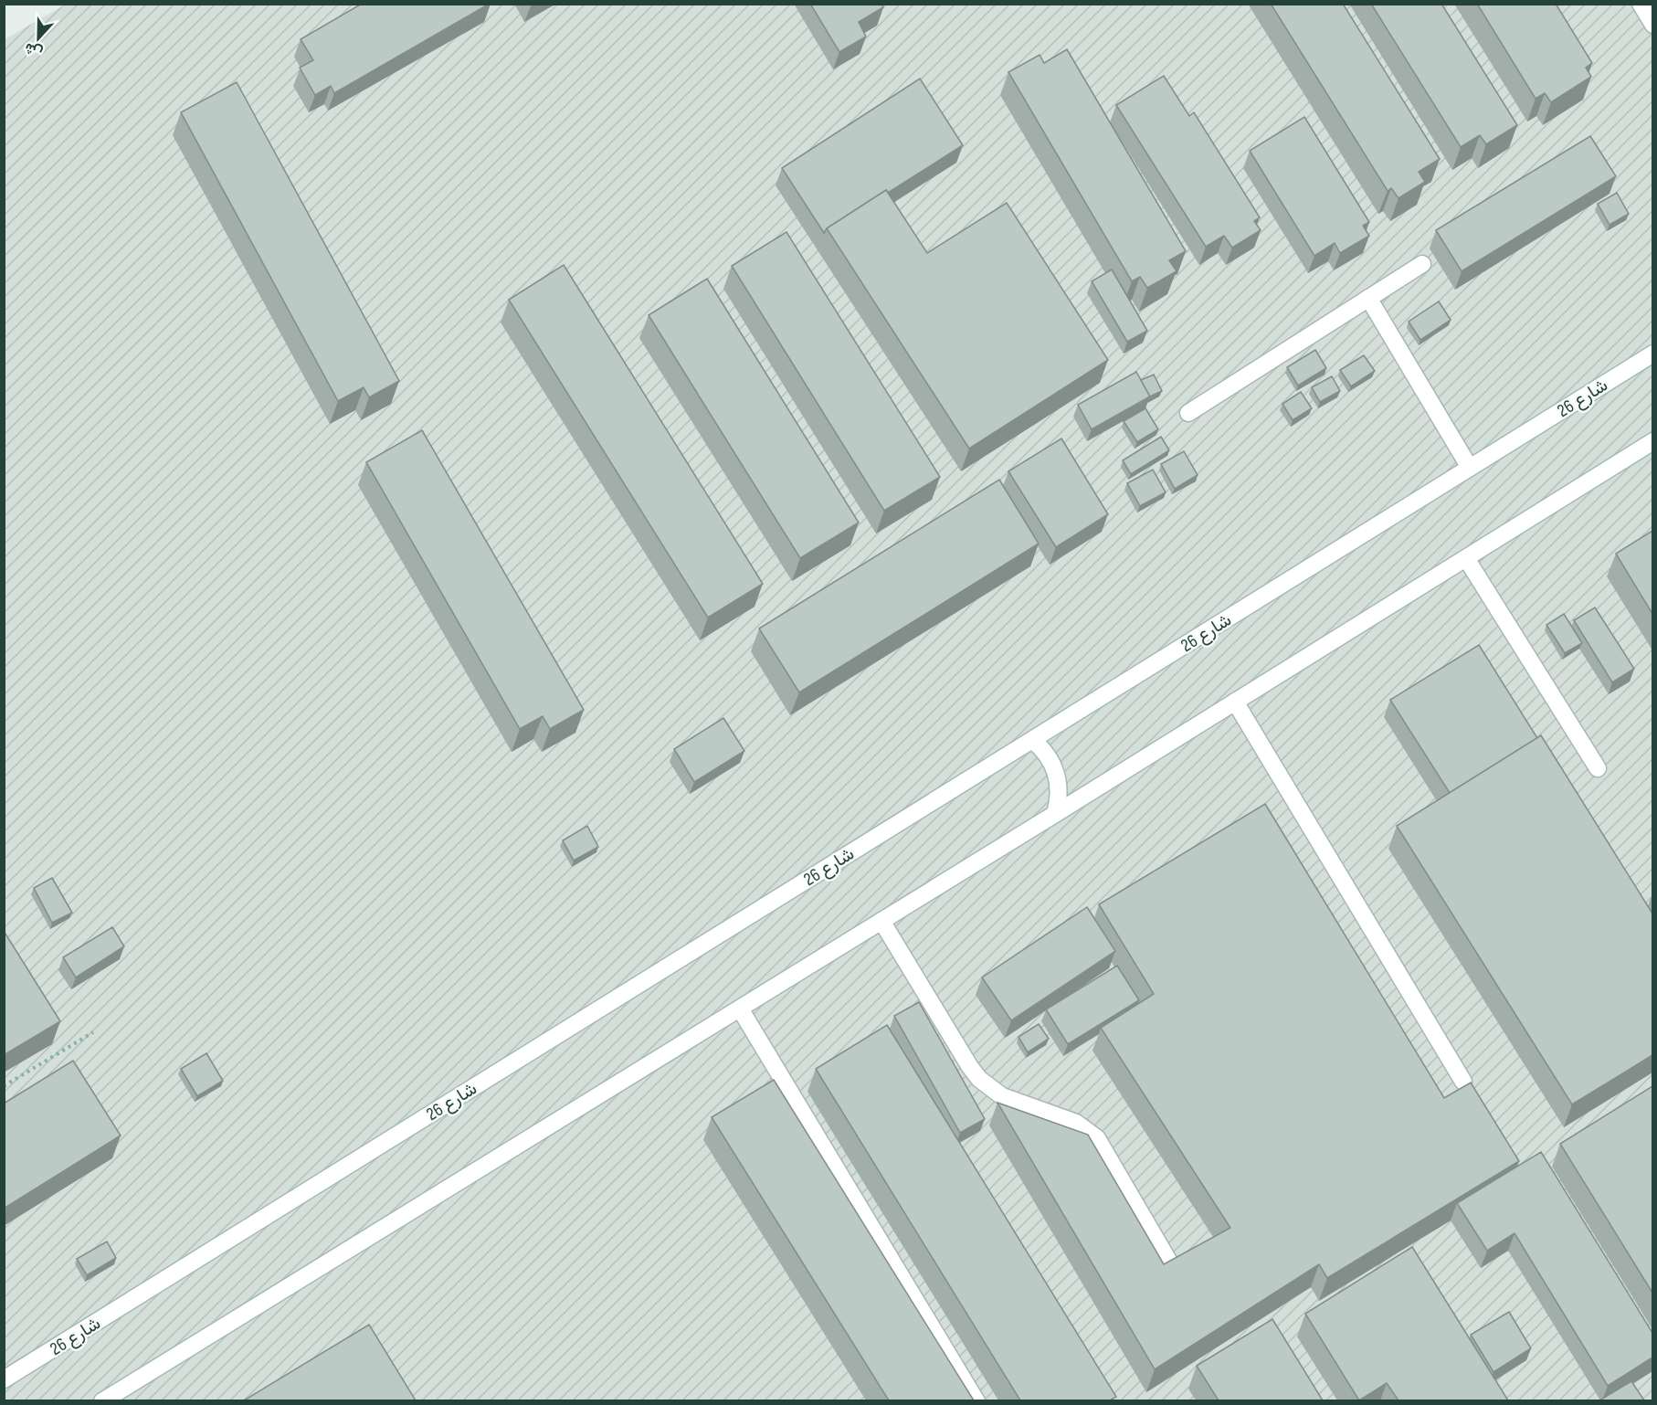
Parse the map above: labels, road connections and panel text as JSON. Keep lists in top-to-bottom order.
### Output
{
  "streets": {
    "street": ["شارع 26"]
  },
  "north": "bottom"
}
